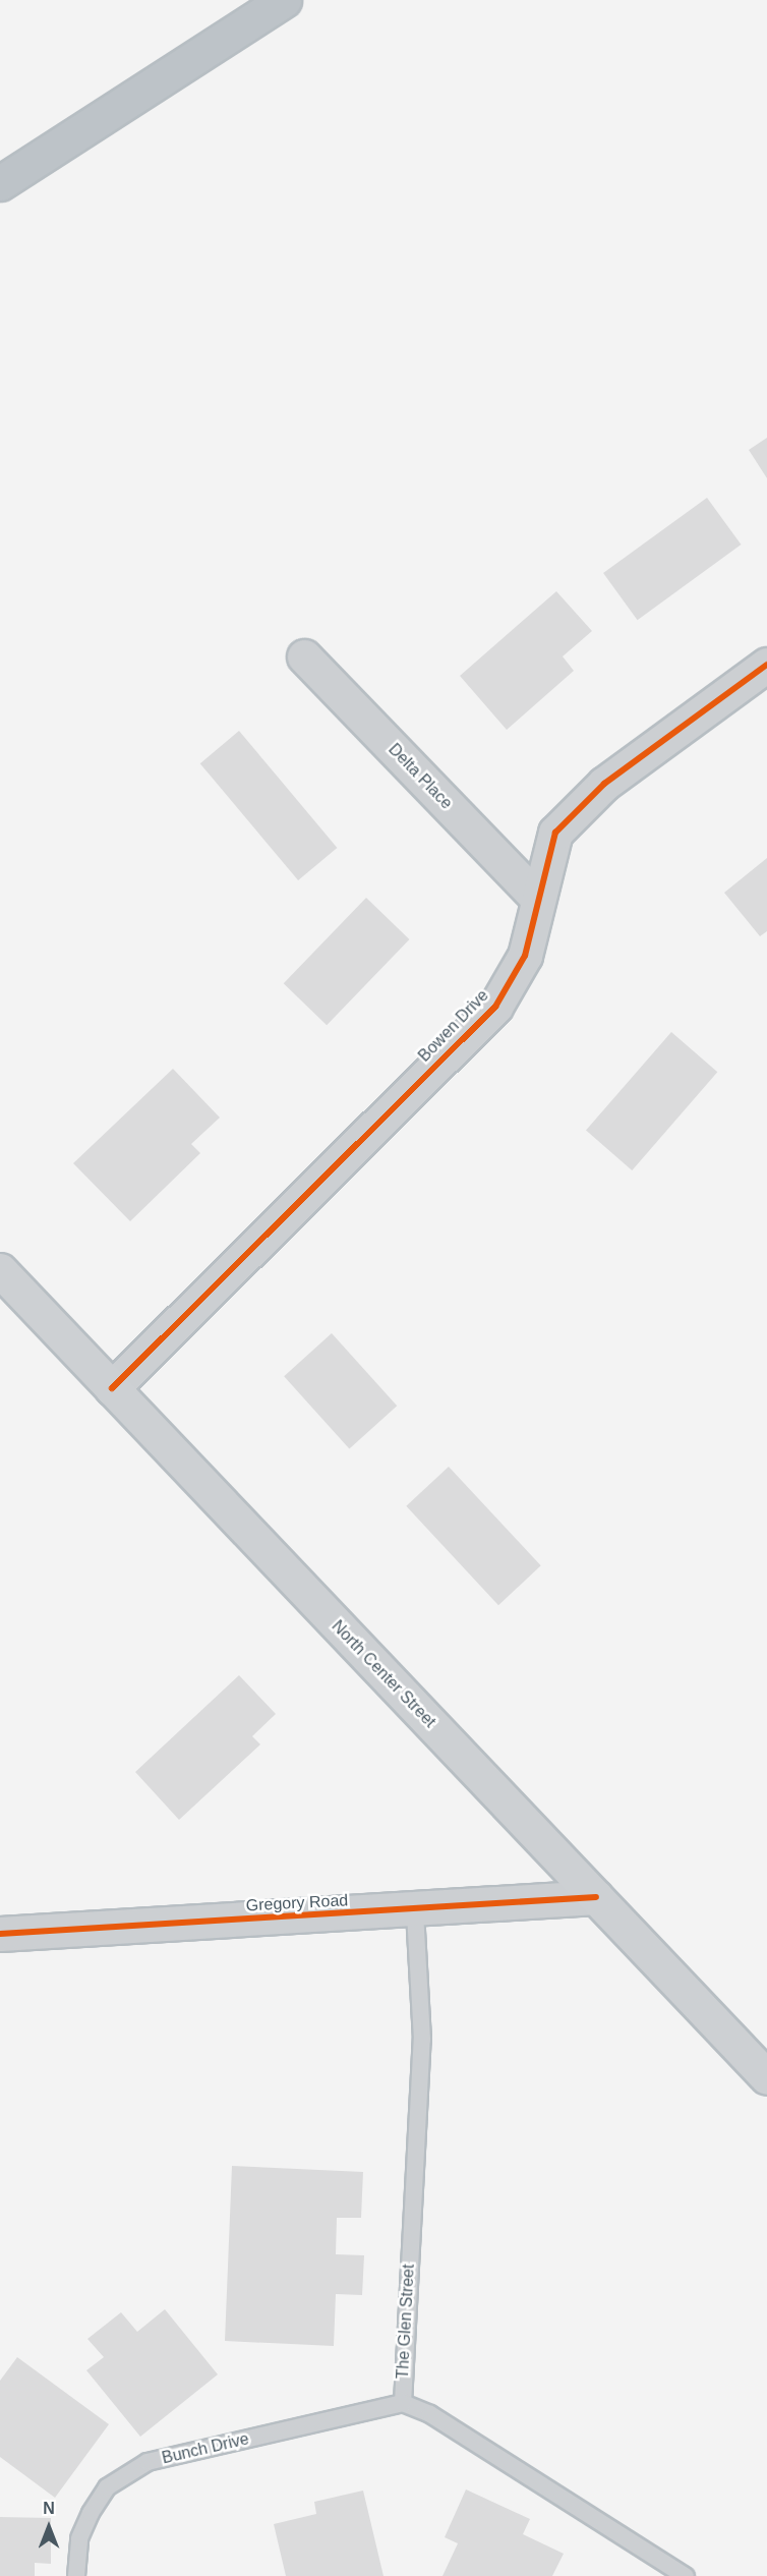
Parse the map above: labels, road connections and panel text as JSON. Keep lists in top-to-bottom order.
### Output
{
  "streets": {
    "main road": ["North Center Street"],
    "street": ["Delta Place", "Bowen Drive", "Gregory Road"],
    "lane": ["The Glen Street", "Bunch Drive"]
  },
  "crossings": [
    ["Delta Place", "Bowen Drive"],
    ["Bowen Drive", "North Center Street"],
    ["North Center Street", "Gregory Road"],
    ["Gregory Road", "The Glen Street"],
    ["The Glen Street", "Bunch Drive"]
  ],
  "north": "top"
}
